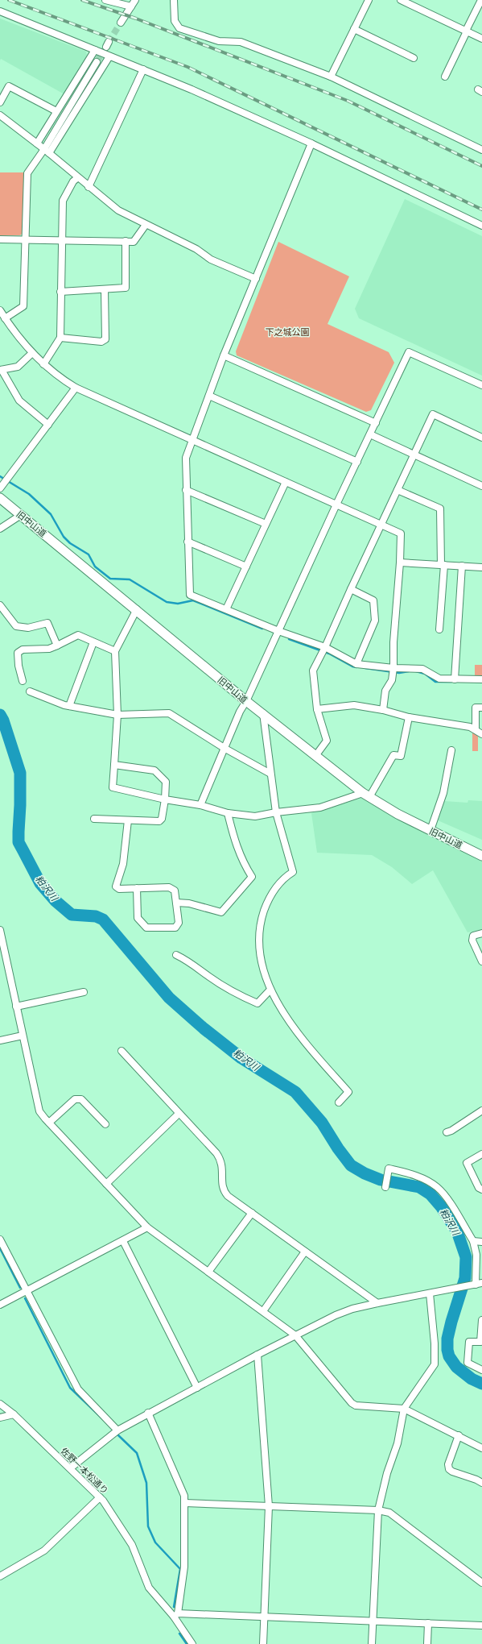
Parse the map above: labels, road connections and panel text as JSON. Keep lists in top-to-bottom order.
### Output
{
  "streets": {
    "main road": ["旧中山道"],
    "street": ["佐野一本松通り"]
  },
  "water": ["粕沢川"],
  "parks": ["下之城公園"]
}
